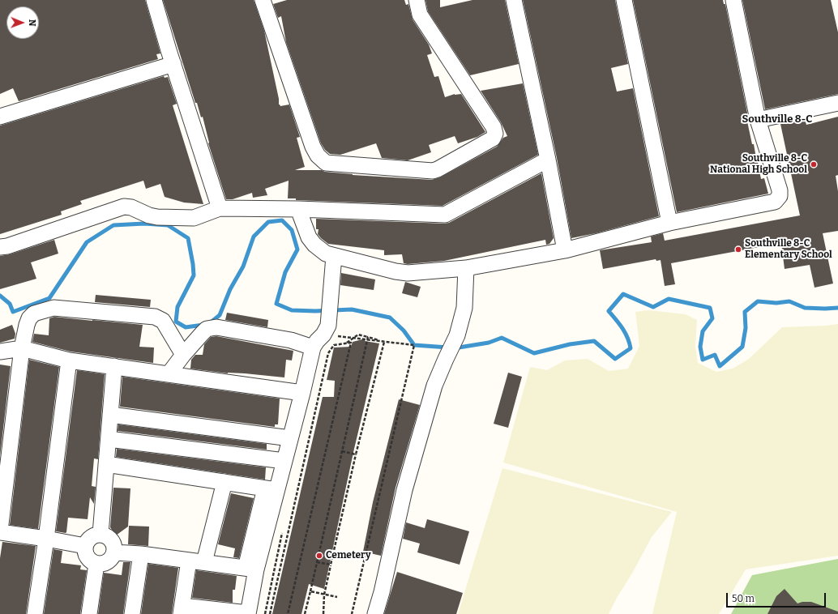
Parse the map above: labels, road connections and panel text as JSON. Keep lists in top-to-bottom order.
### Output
{
  "districts": ["Southville 8-C"],
  "places": ["Southville 8-C National High School", "Southville 8-C Elementary School", "Cemetery"],
  "scale_bar": "50 m",
  "north": "right"
}
